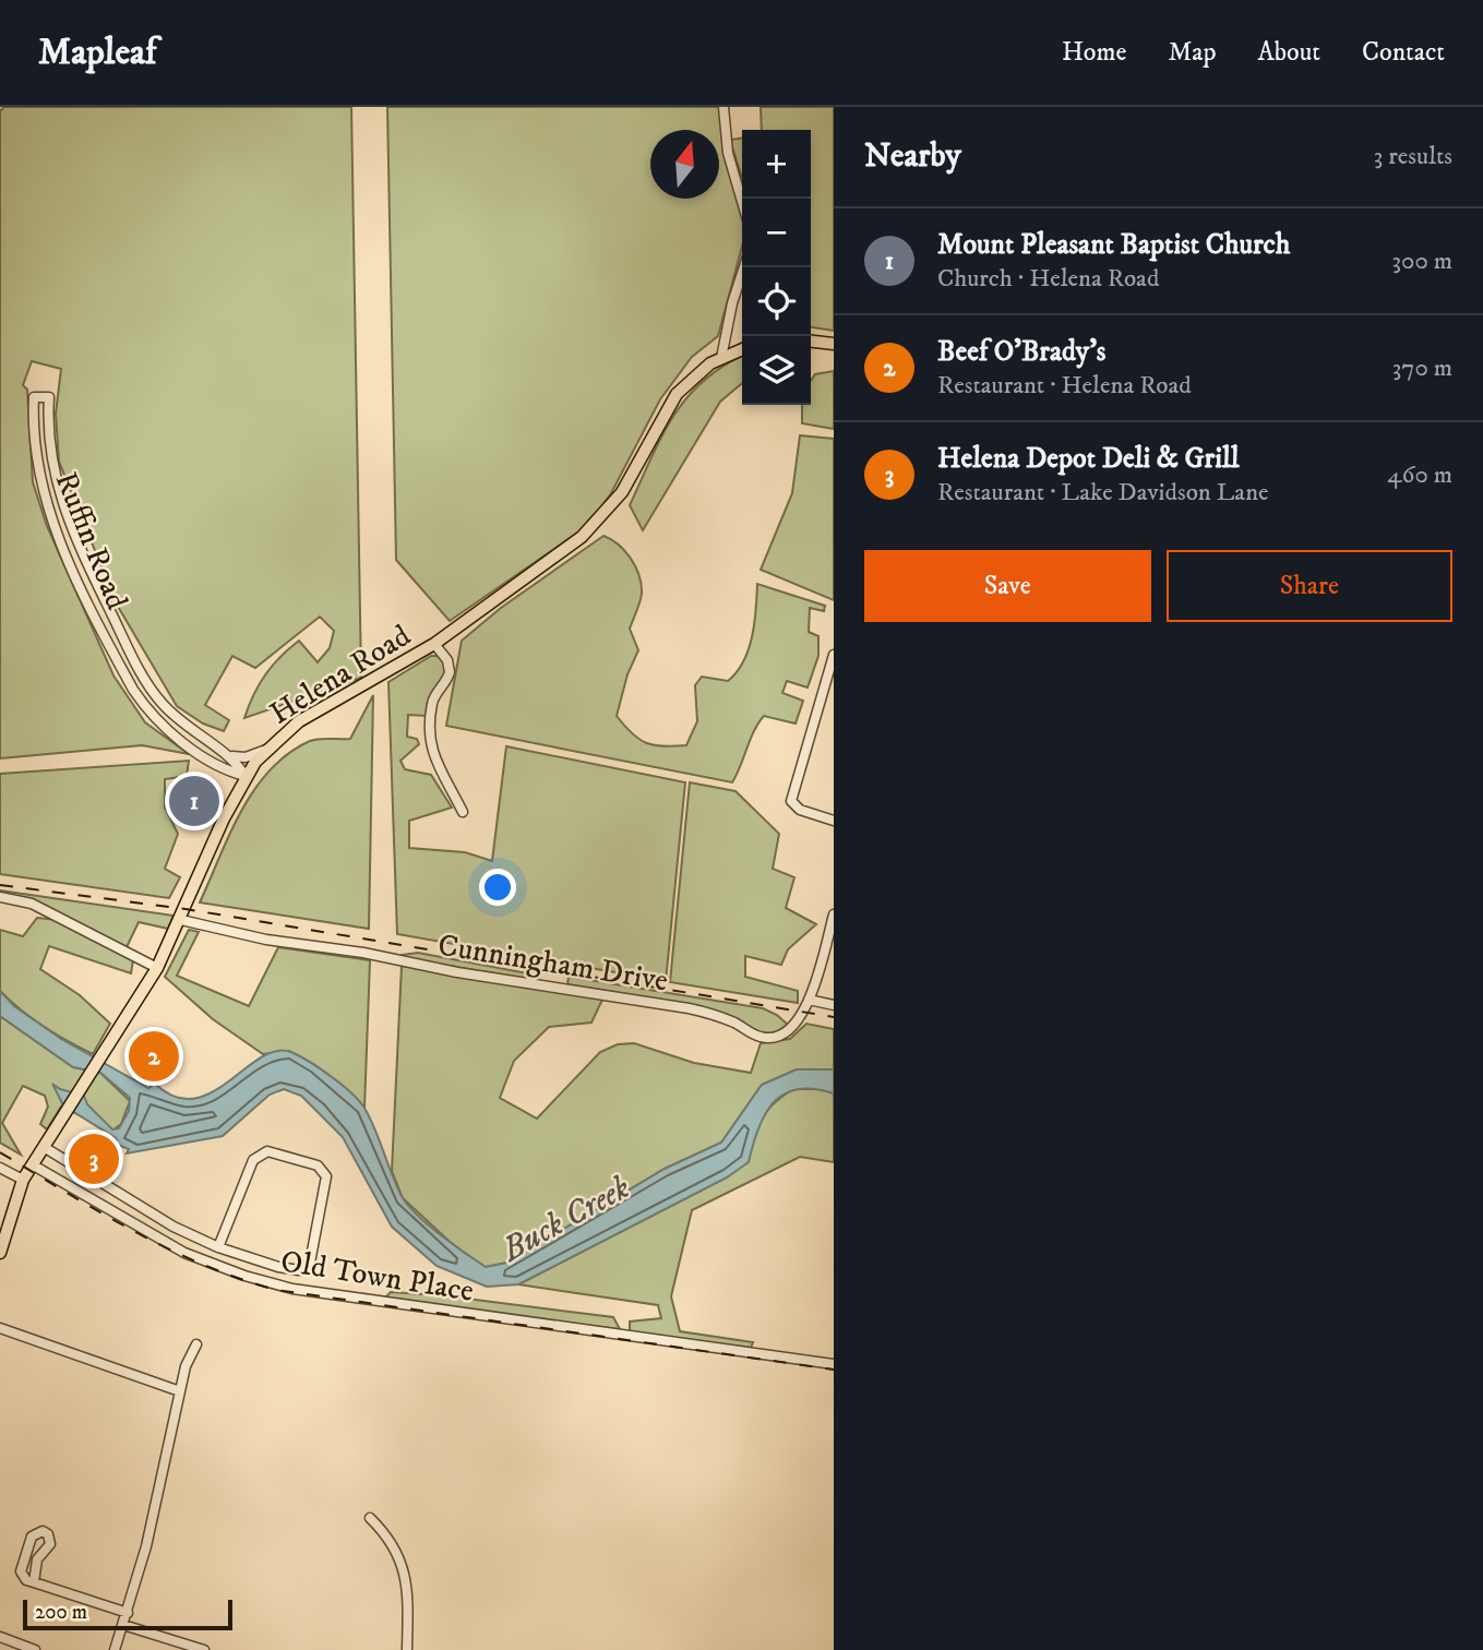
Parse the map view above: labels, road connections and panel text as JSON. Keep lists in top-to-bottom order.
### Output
{
  "streets": {
    "main road": ["Helena Road"],
    "street": ["Ruffin Road", "Cunningham Drive", "Old Town Place"]
  },
  "crossings": [
    ["Ruffin Road", "Helena Road"],
    ["Helena Road", "Cunningham Drive"],
    ["Helena Road", "Old Town Place"]
  ],
  "water": ["Buck Creek"],
  "scale_bar": "200 m",
  "north": "top",
  "page": {
    "header": "Mapleaf",
    "nav": [
      "Home",
      "Map",
      "About",
      "Contact"
    ],
    "heading": ["Nearby", "3 results"],
    "map_buttons": ["+", "−"],
    "list": [
      {
        "mark": "1",
        "name": "Mount Pleasant Baptist Church",
        "note": "Church · Helena Road",
        "value": "300 m"
      },
      {
        "mark": "2",
        "name": "Beef O'Brady's",
        "note": "Restaurant · Helena Road",
        "value": "370 m"
      },
      {
        "mark": "3",
        "name": "Helena Depot Deli & Grill",
        "note": "Restaurant · Lake Davidson Lane",
        "value": "460 m"
      }
    ],
    "buttons": ["Save", "Share"],
    "pins": ["1", "2", "3"],
    "scale": "200 m"
  }
}
